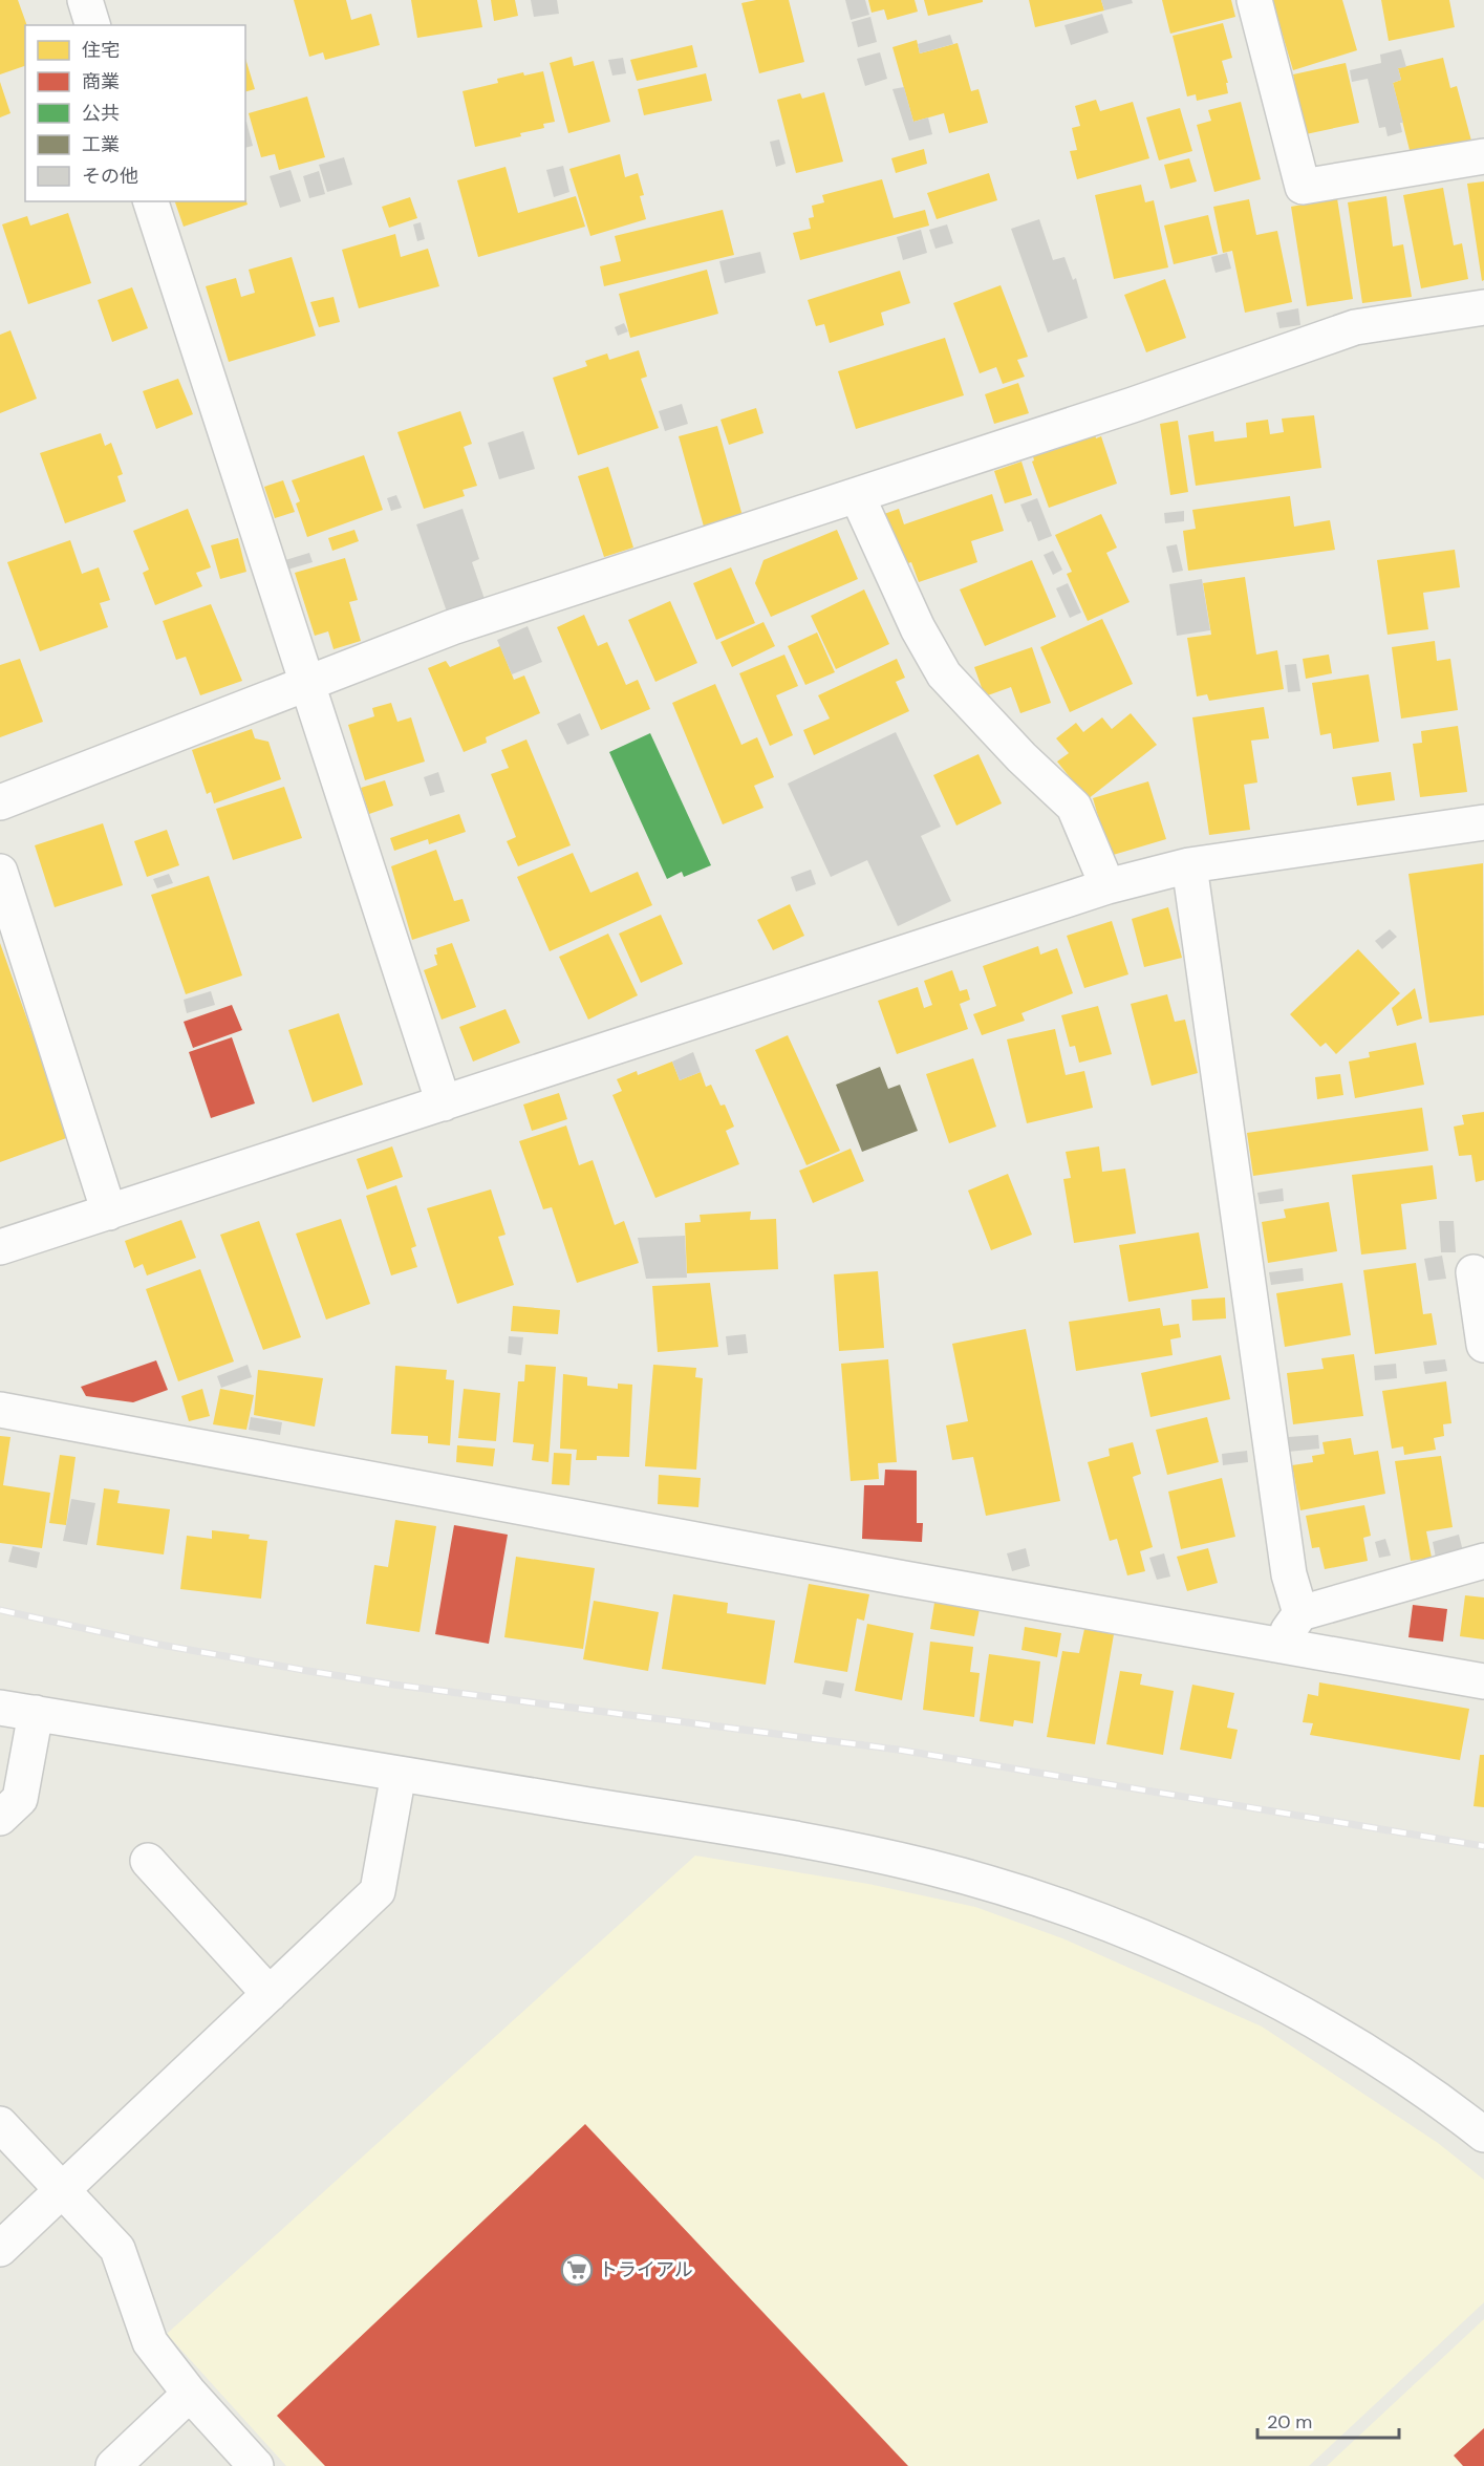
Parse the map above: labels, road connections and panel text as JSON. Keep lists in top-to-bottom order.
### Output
{
  "places": {
    "supermarket": ["トライアル"]
  },
  "legend": [
    "住宅",
    "商業",
    "公共",
    "工業",
    "その他"
  ],
  "scale_bar": "20 m"
}
